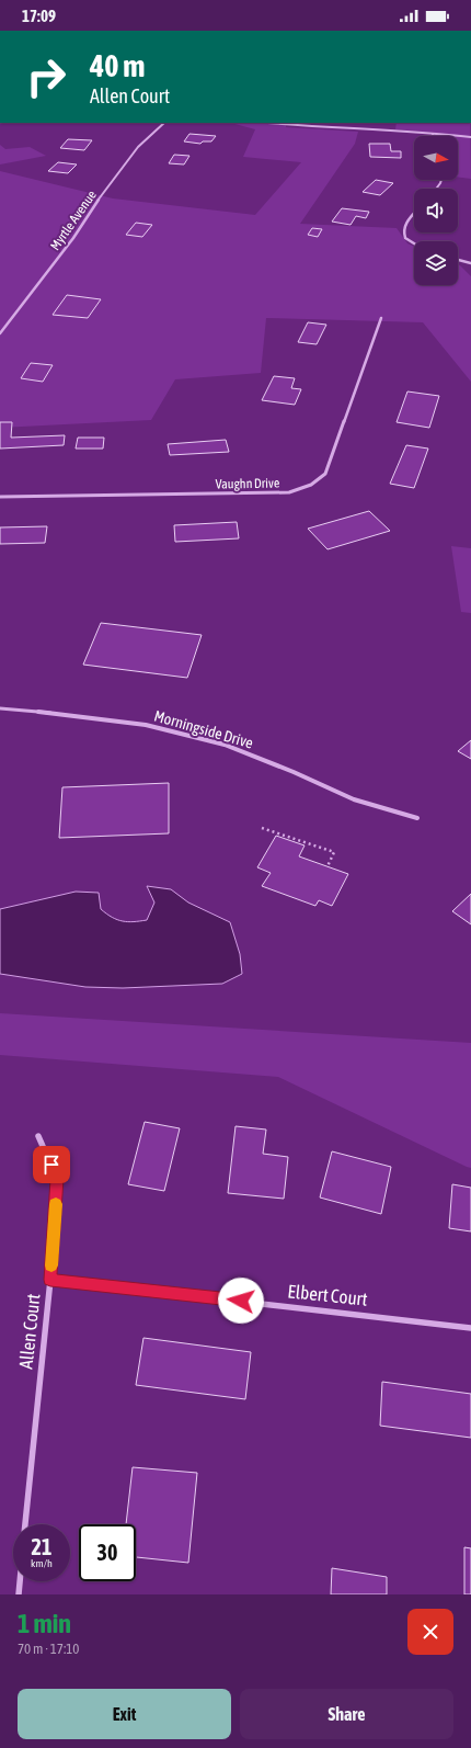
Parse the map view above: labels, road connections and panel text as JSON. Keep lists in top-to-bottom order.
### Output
{
  "streets": {
    "street": [
      "Myrtle Avenue",
      "Vaughn Drive",
      "Morningside Drive",
      "Elbert Court",
      "Allen Court"
    ]
  },
  "crossings": [
    ["Elbert Court", "Allen Court"]
  ],
  "north": "right",
  "page": {
    "status": "17:09",
    "turn": ["40 m", "Allen Court"],
    "speed": "21 km/h",
    "limit": "30",
    "heading": ["1 min", "70 m · 17:10"],
    "buttons": ["Exit", "Share"]
  }
}
